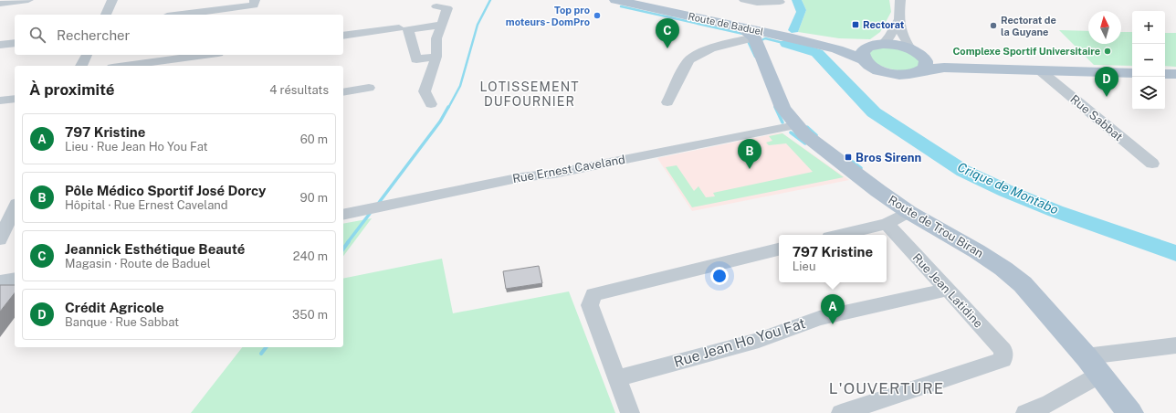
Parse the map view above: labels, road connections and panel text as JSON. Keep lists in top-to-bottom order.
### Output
{
  "streets": {
    "main road": ["Route de Baduel", "Route de Trou Biran"],
    "street": [
      "Rue Sabbat",
      "Rue Ernest Caveland",
      "Rue Jean Latidine",
      "Rue Jean Ho You Fat"
    ]
  },
  "crossings": [
    ["Route de Baduel", "Route de Trou Biran"],
    ["Rue Ernest Caveland", "Route de Trou Biran"],
    ["Rue Jean Latidine", "Rue Jean Ho You Fat"]
  ],
  "districts": ["LOTISSEMENT DUFOURNIER", "L'OUVERTURE"],
  "water": ["Crique de Montabo"],
  "places": {
    "other": ["Top pro moteurs- DomPro", "Rectorat de la Guyane", "Complexe Sportif Universitaire"],
    "transit": ["Rectorat", "Bros Sirenn"]
  },
  "north": "top",
  "page": {
    "map_buttons": ["+", "−"],
    "search": "Rechercher",
    "pins": [
      "C",
      "D",
      "B",
      "A"
    ],
    "heading": ["À proximité", "4 résultats"],
    "list": [
      {
        "mark": "A",
        "name": "797 Kristine",
        "note": "Lieu · Rue Jean Ho You Fat",
        "value": "60 m"
      },
      {
        "mark": "B",
        "name": "Pôle Médico Sportif José Dorcy",
        "note": "Hôpital · Rue Ernest Caveland",
        "value": "90 m"
      },
      {
        "mark": "C",
        "name": "Jeannick Esthétique Beauté",
        "note": "Magasin · Route de Baduel",
        "value": "240 m"
      },
      {
        "mark": "D",
        "name": "Crédit Agricole",
        "note": "Banque · Rue Sabbat",
        "value": "350 m"
      }
    ],
    "popup": ["797 Kristine", "Lieu"]
  }
}
